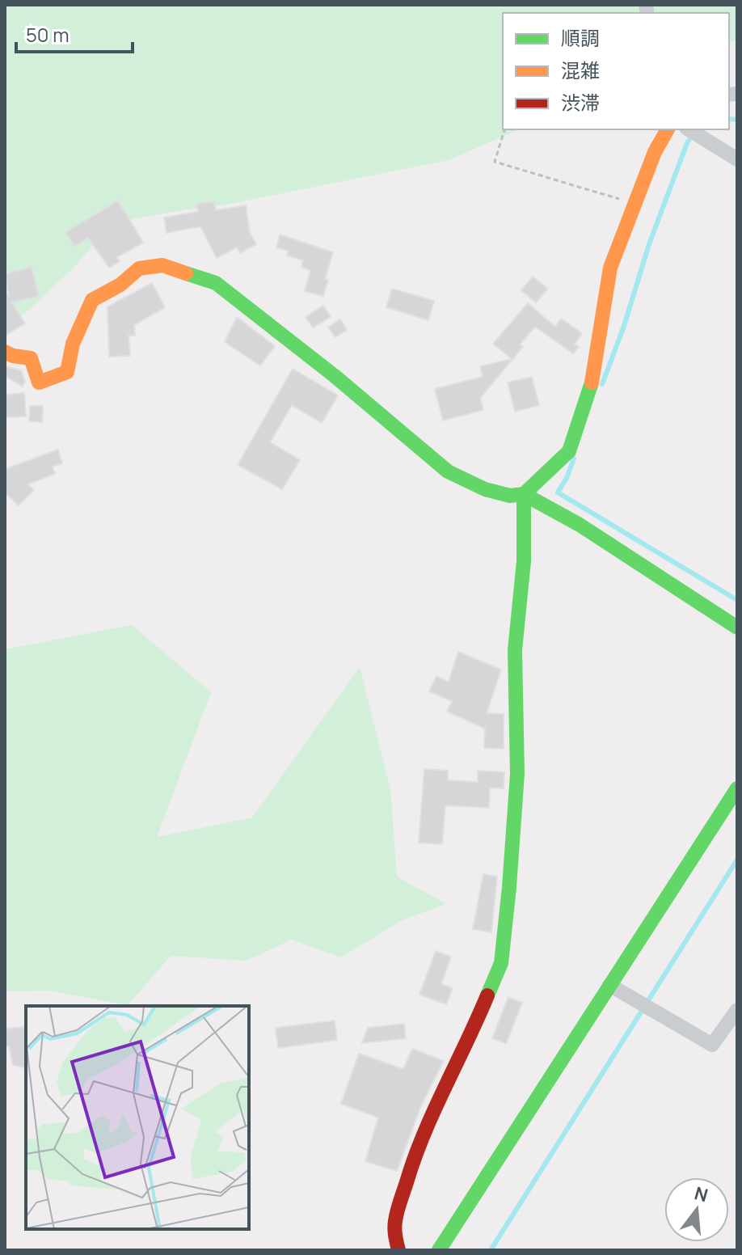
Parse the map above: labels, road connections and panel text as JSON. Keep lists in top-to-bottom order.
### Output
{
  "legend": ["順調", "混雑", "渋滞"],
  "scale_bar": "50 m",
  "north": "top"
}
